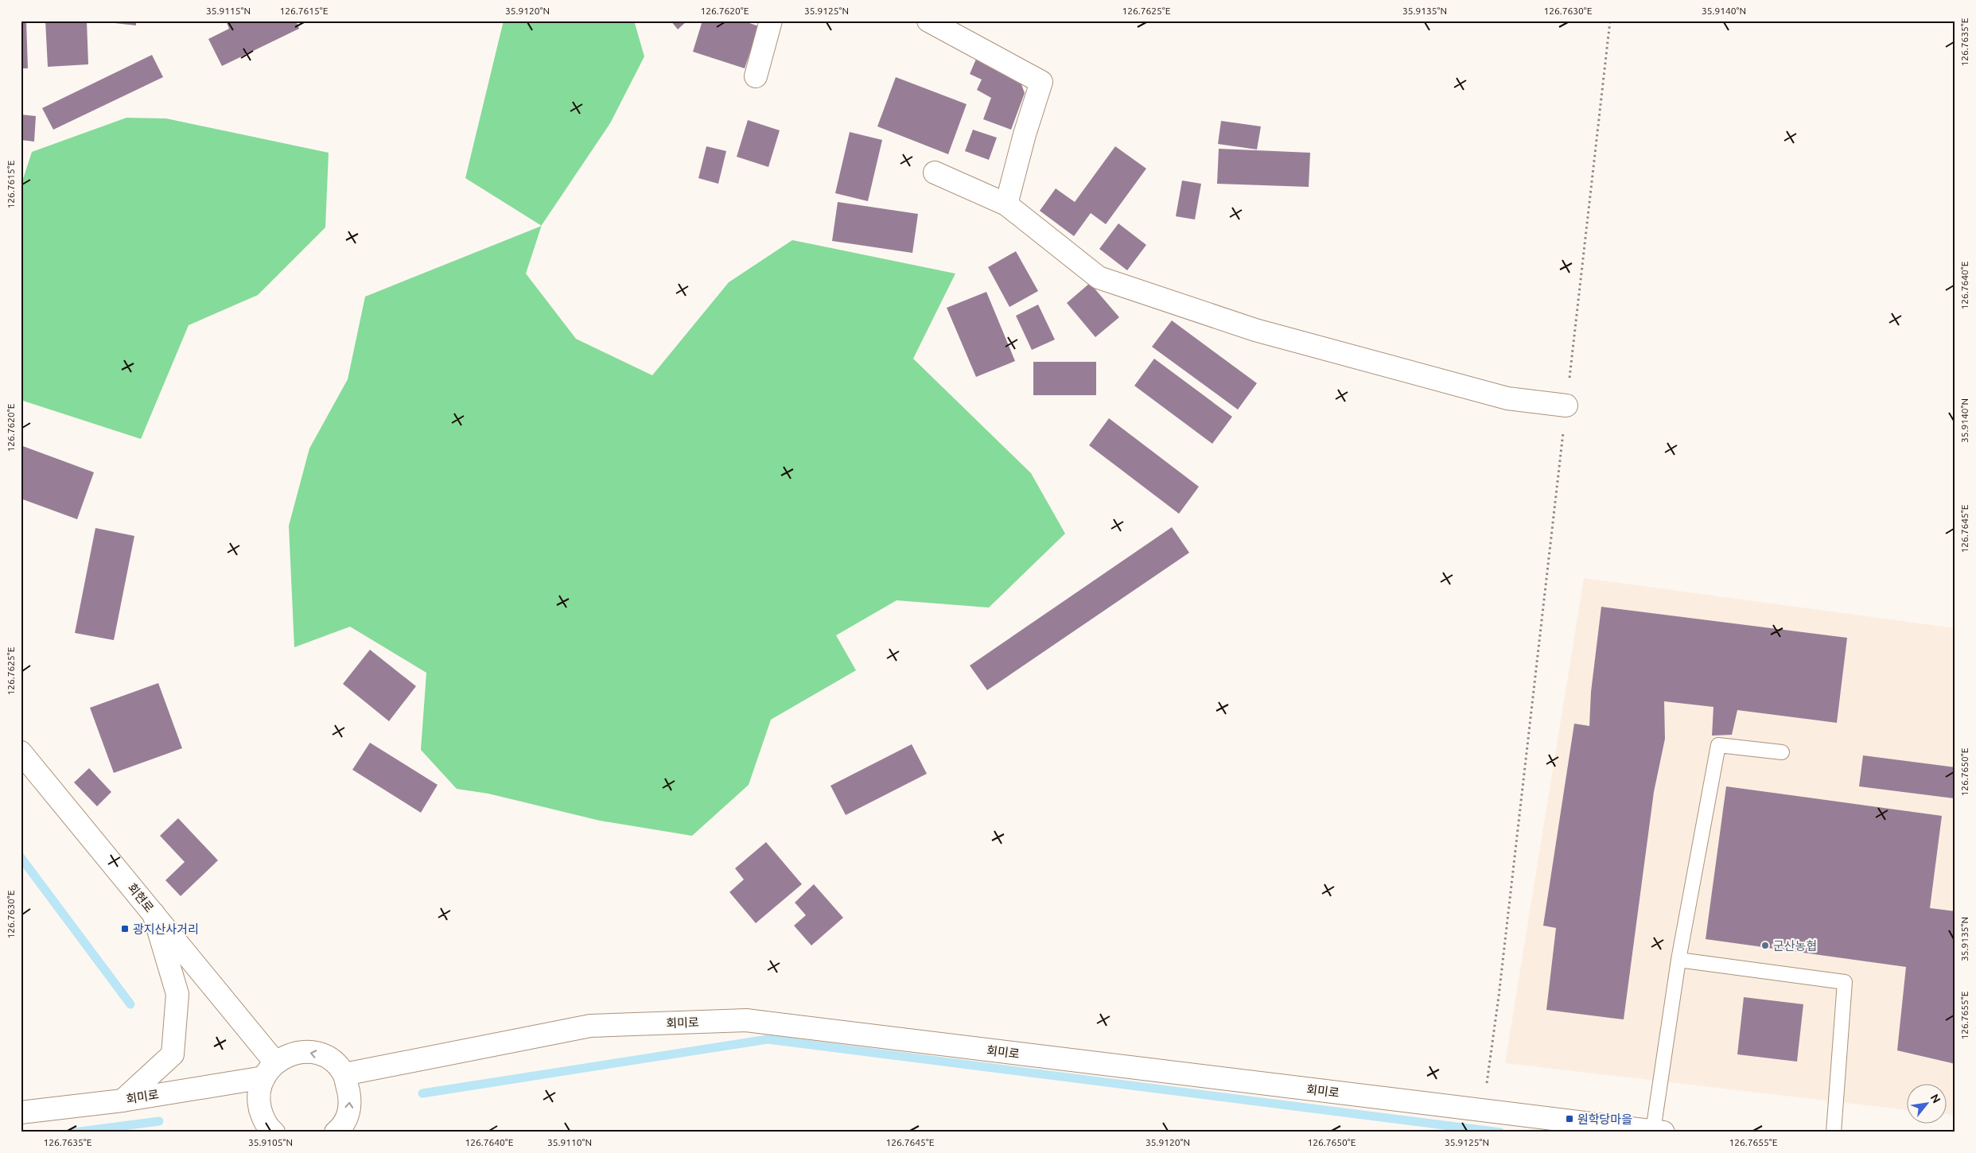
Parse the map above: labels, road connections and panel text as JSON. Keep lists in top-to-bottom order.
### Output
{
  "streets": {
    "street": ["회현로", "회미로"]
  },
  "crossings": [
    ["회현로", "회미로"]
  ],
  "places": {
    "transit": ["광지산사거리", "원학당마을"],
    "other": ["군산농협"]
  },
  "north": "top right",
  "coordinates": [
    "35.9115°N",
    "126.7615°E",
    "35.9120°N",
    "126.7620°E",
    "35.9125°N",
    "126.7625°E",
    "35.9135°N",
    "126.7630°E",
    "35.9140°N",
    "126.7635°E",
    "126.7640°E",
    "126.7645°E",
    "126.7650°E",
    "126.7655°E",
    "35.9105°N",
    "35.9110°N"
  ]
}
